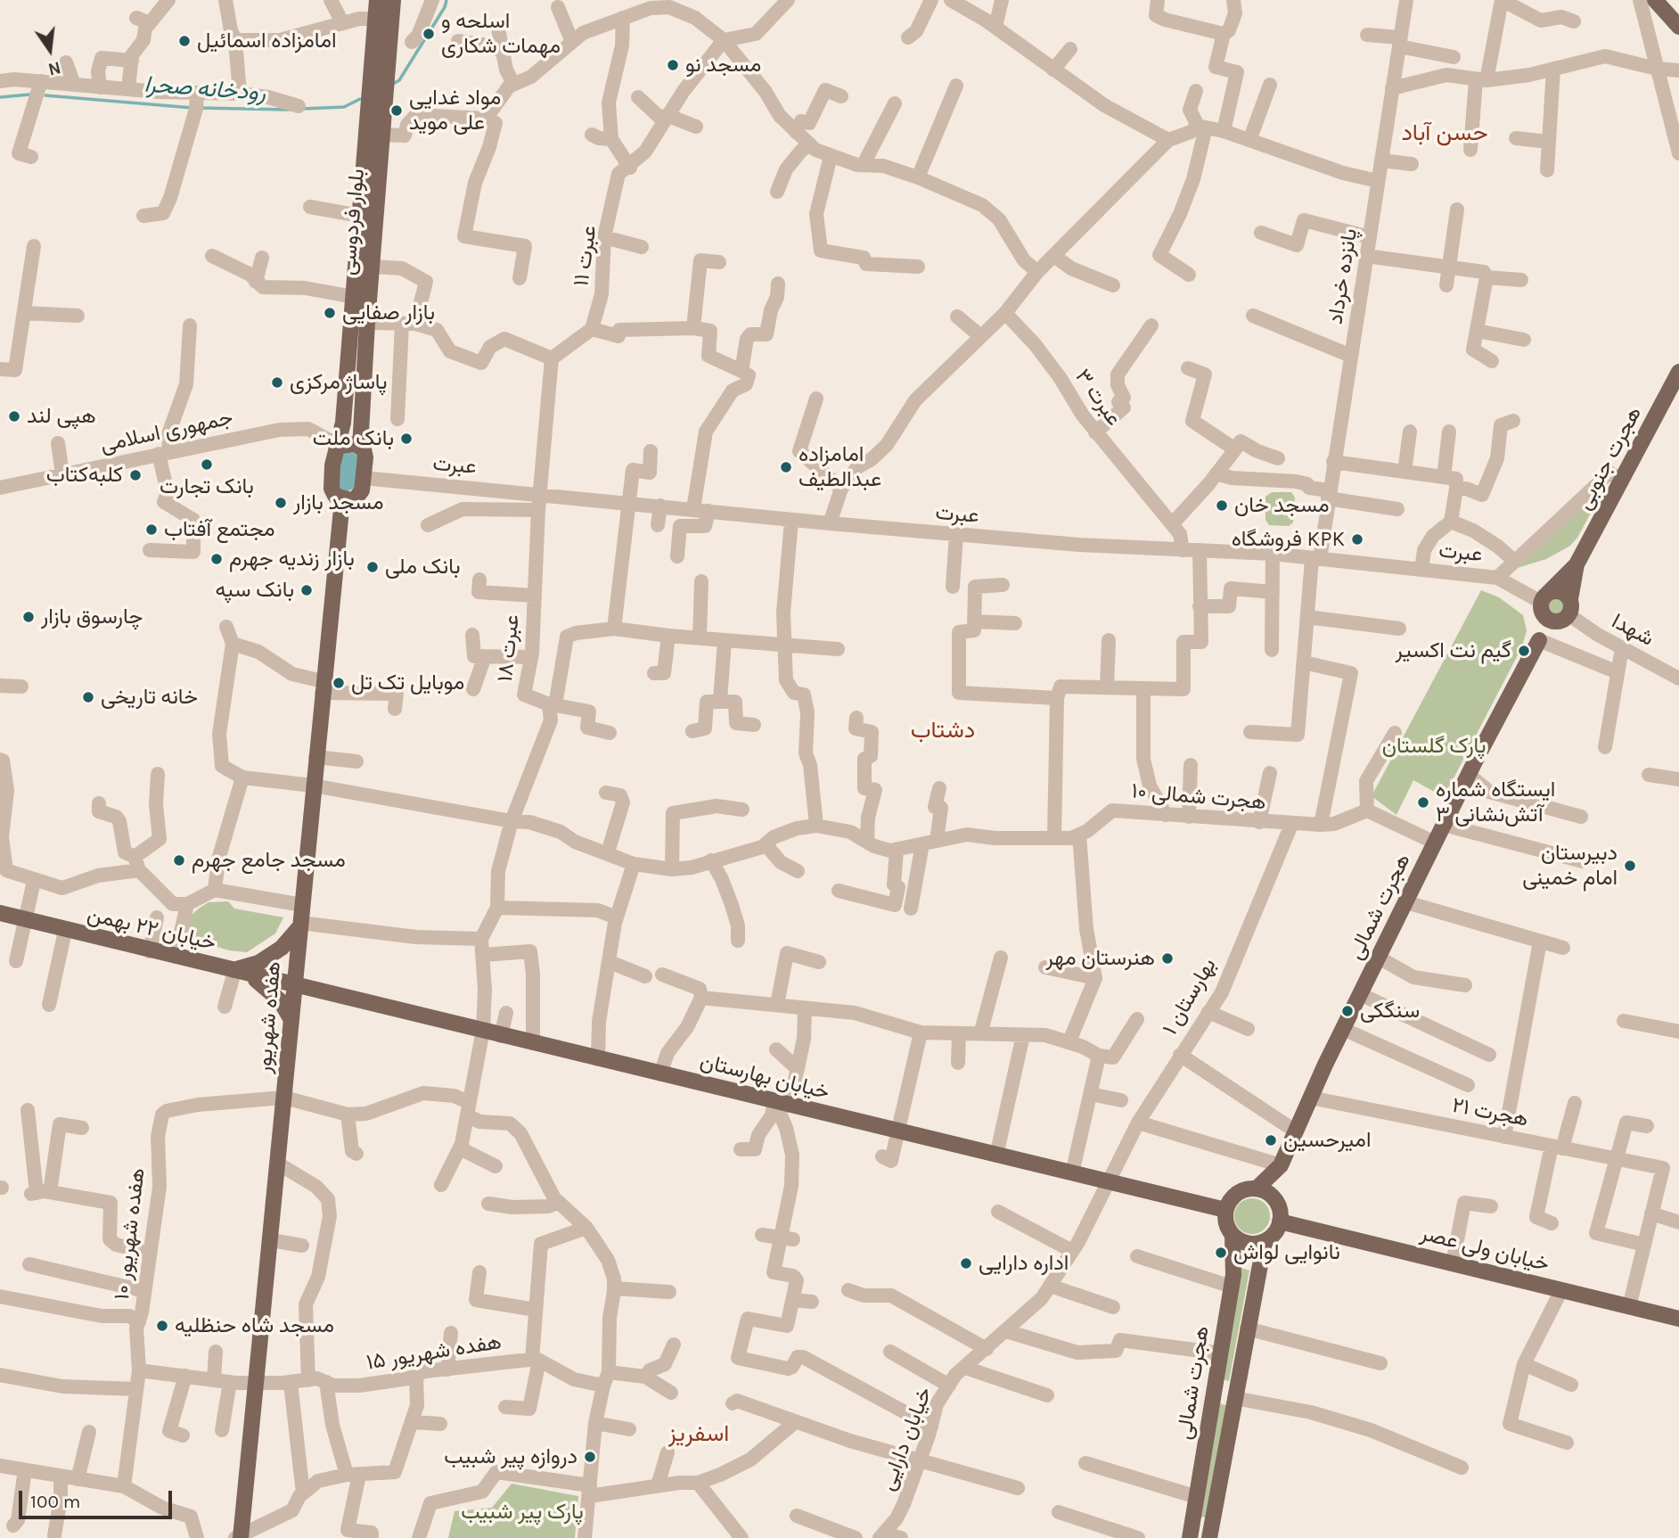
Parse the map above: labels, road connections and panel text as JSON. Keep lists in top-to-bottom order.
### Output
{
  "streets": {
    "main road": [
      "بلوار فردوسی",
      "هجرت جنوبی",
      "هجرت شمالی",
      "خیابان ۲۲ بهمن",
      "هفده شهریور",
      "خیابان بهارستان",
      "خیابان ولی عصر"
    ],
    "street": [
      "عبرت ۱۱",
      "پانزده خرداد",
      "عبرت ۳",
      "جمهوری اسلامی",
      "عبرت",
      "شهدا",
      "عبرت ۱۸",
      "هجرت شمالی ۱۰",
      "بهارستان ۱",
      "هجرت ۲۱",
      "هفده شهریور ۱۰",
      "هفده شهریور ۱۵",
      "خیابان دارایی"
    ]
  },
  "crossings": [
    ["بلوار فردوسی", "جمهوری اسلامی"],
    ["بلوار فردوسی", "عبرت"],
    ["بلوار فردوسی", "هفده شهریور"],
    ["پانزده خرداد", "عبرت"],
    ["عبرت ۳", "عبرت"],
    ["عبرت", "عبرت ۱۸"],
    ["هجرت شمالی ۱۰", "بهارستان ۱"],
    ["هجرت شمالی", "خیابان بهارستان"],
    ["هجرت شمالی", "هجرت ۲۱"],
    ["هجرت شمالی", "خیابان ولی عصر"],
    ["خیابان ۲۲ بهمن", "هفده شهریور"],
    ["خیابان ۲۲ بهمن", "خیابان بهارستان"],
    ["بهارستان ۱", "خیابان بهارستان"],
    ["بهارستان ۱", "خیابان دارایی"],
    ["هفده شهریور", "خیابان بهارستان"],
    ["هفده شهریور", "هفده شهریور ۱۰"],
    ["هفده شهریور", "هفده شهریور ۱۵"],
    ["خیابان بهارستان", "خیابان ولی عصر"],
    ["خیابان بهارستان", "خیابان دارایی"],
    ["هفده شهریور ۱۰", "هفده شهریور ۱۵"]
  ],
  "districts": ["حسن آباد", "دشتاب", "اسفریز"],
  "water": ["رودخانه صحرا"],
  "parks": ["پارک گلستان", "پارک پیر شبیب"],
  "places": [
    "اسلحه و مهمات شکاری",
    "امامزاده اسمائیل",
    "مسجد نو",
    "مواد غدایی علی موید",
    "بازار صفایی",
    "پاساژ مرکزی",
    "هپی لند",
    "بانک ملت",
    "بانک تجارت",
    "امامزاده عبدالطیف",
    "کلبه‌کتاب",
    "مسجد بازار",
    "مسجد خان",
    "مجتمع آفتاب",
    "فروشگاه KPK",
    "بازار زندیه جهرم",
    "بانک ملی",
    "بانک سپه",
    "چارسوق بازار",
    "گیم نت اکسیر",
    "موبایل تک تل",
    "خانه تاریخی",
    "ایستگاه شماره ۳ آتش‌نشانی",
    "مسجد جامع جهرم",
    "دبیرستان امام خمینی",
    "هنرستان مهر",
    "سنگکی",
    "امیرحسین",
    "نانوایی لواش",
    "اداره دارایی",
    "مسجد شاه حنظلیه",
    "دروازه پیر شبیب"
  ],
  "scale_bar": "100 m",
  "north": "bottom"
}
